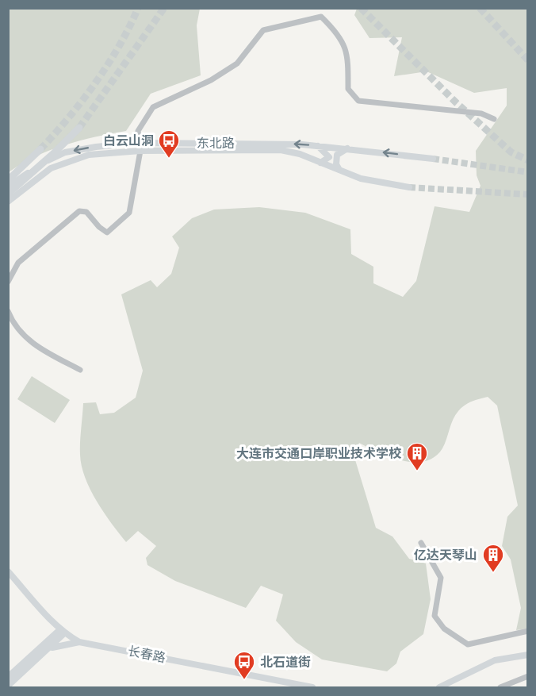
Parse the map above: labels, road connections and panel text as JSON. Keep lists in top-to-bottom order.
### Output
{
  "streets": {
    "main road": ["东北路", "长春路"]
  },
  "places": {
    "bus stop": ["白云山洞", "北石道街"],
    "building": ["大连市交通口岸职业技术学校", "亿达天琴山"]
  }
}
